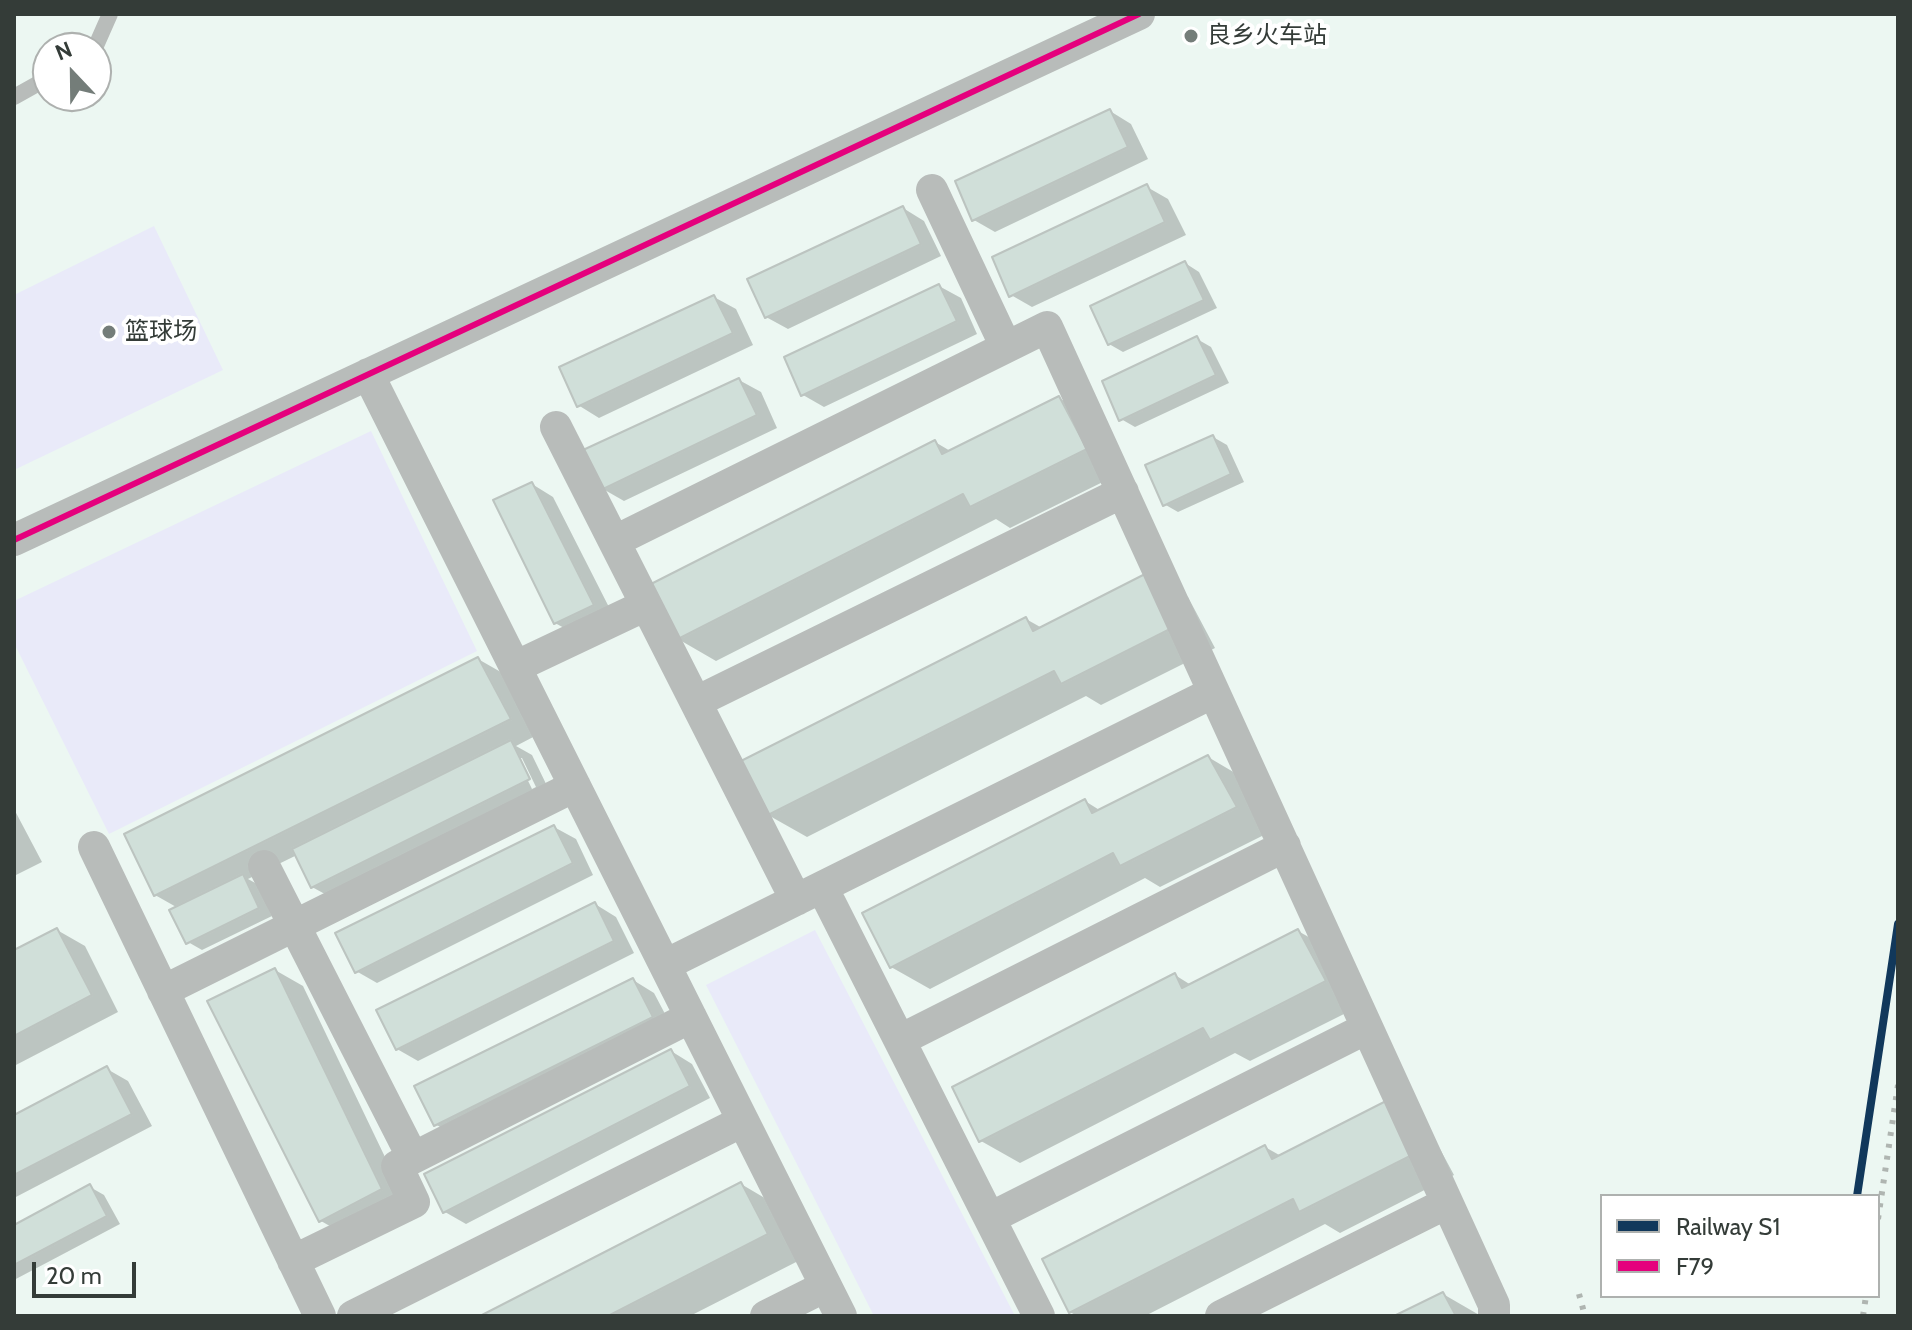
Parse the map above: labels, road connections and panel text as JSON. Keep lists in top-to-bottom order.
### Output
{
  "places": ["良乡火车站", "篮球场"],
  "lines": ["transit line F79", "rail line S1"],
  "legend": ["Railway S1", "F79"],
  "scale_bar": "20 m",
  "north": "top"
}
